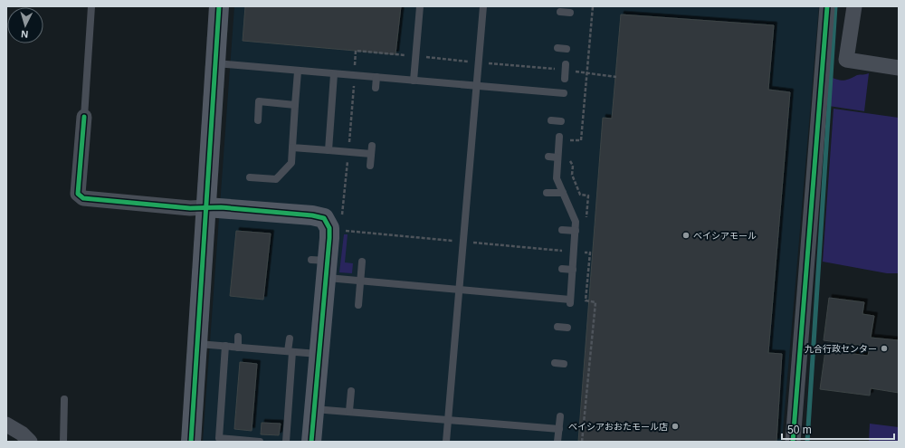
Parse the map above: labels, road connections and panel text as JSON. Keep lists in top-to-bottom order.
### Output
{
  "places": ["ベイシアモール", "九合行政センター", "ベイシアおおたモール店"],
  "scale_bar": "50 m",
  "north": "bottom"
}
